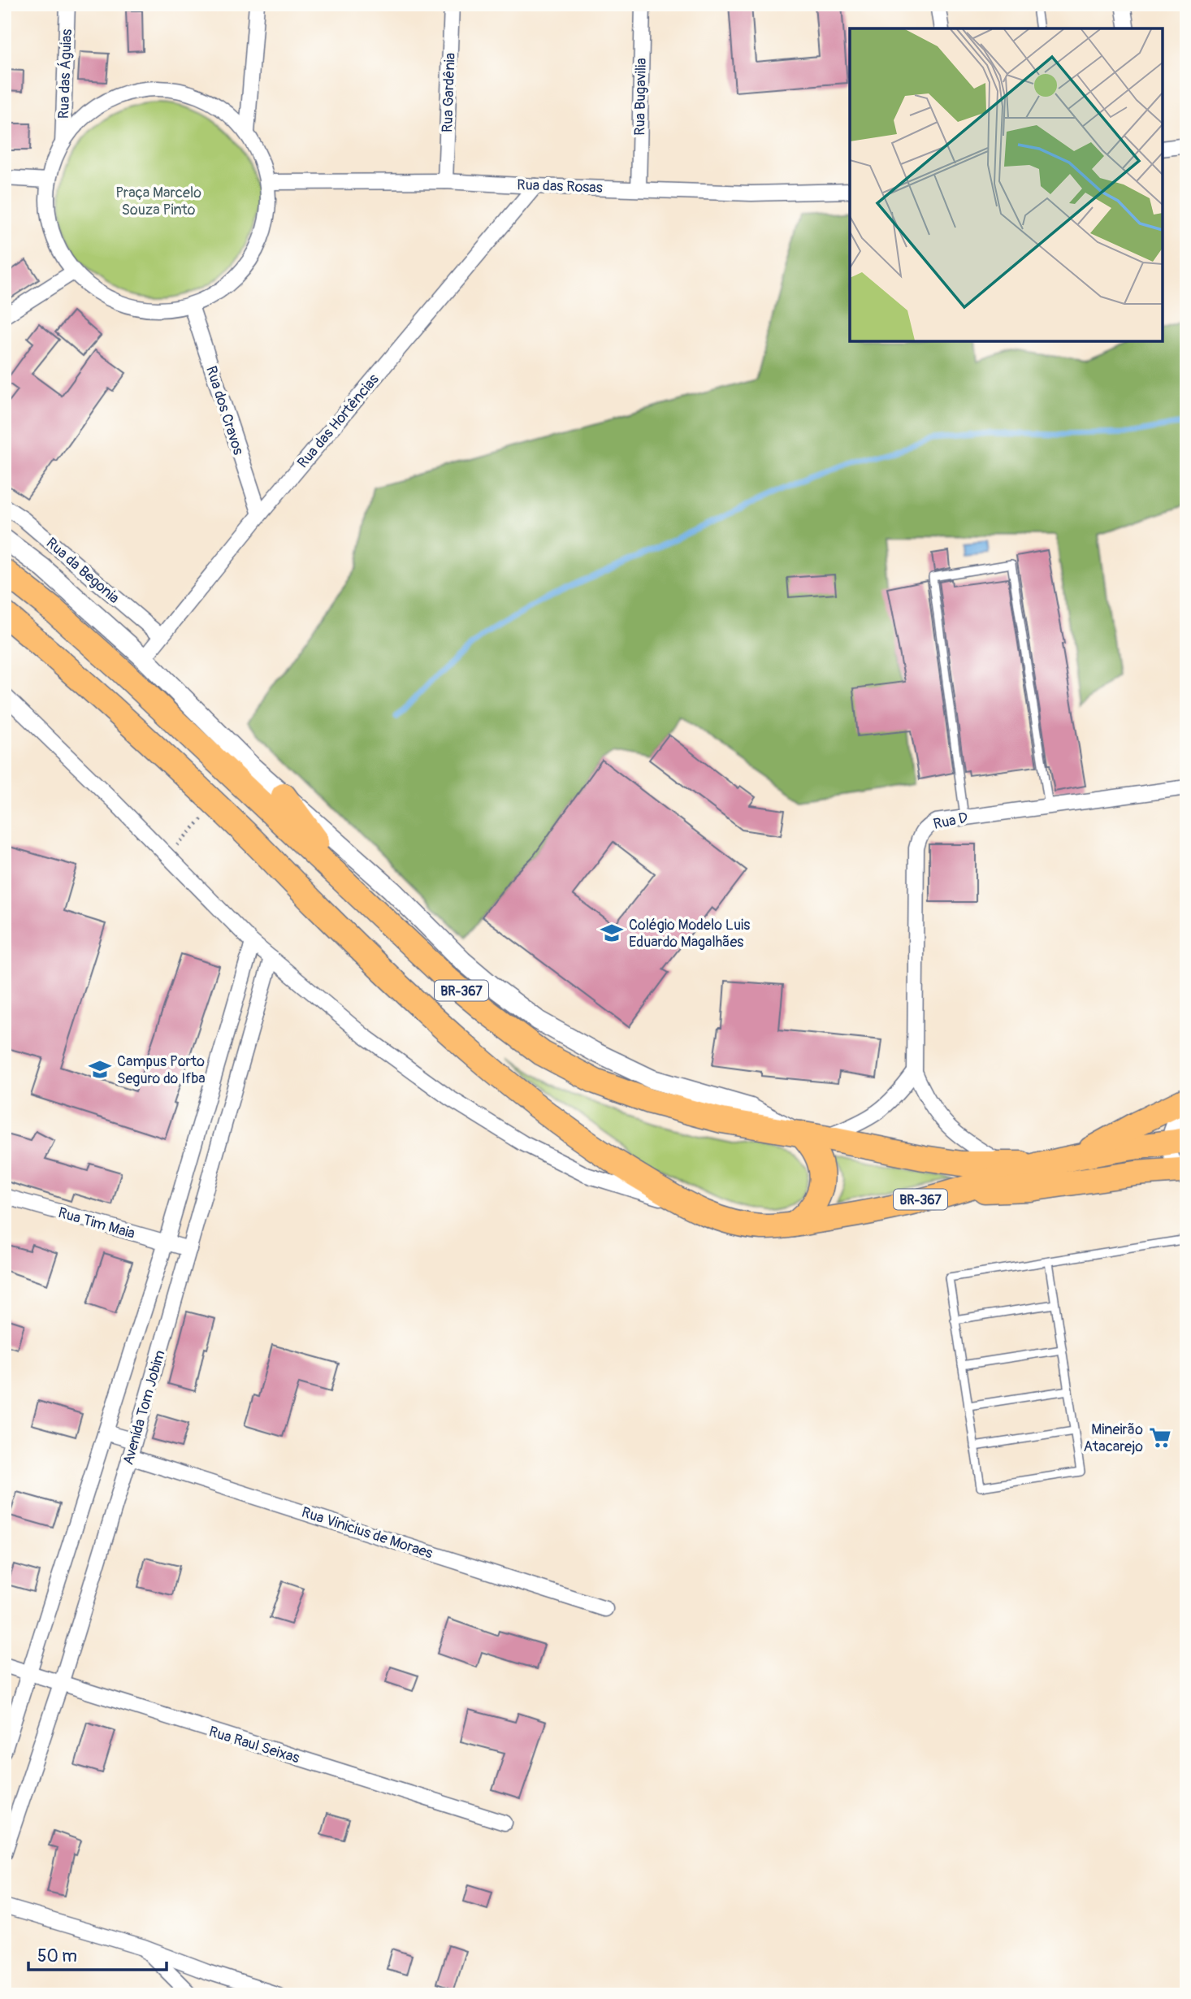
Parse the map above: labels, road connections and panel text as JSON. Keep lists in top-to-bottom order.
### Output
{
  "streets": {
    "main road": ["BR-367"],
    "street": [
      "Rua das Águias",
      "Rua Gardênia",
      "Rua Bugavilia",
      "Rua das Rosas",
      "Rua dos Cravos",
      "Rua das Hortências",
      "Rua da Begonia",
      "Rua D",
      "Rua Tim Maia",
      "Avenida Tom Jobim",
      "Rua Vinicius de Moraes",
      "Rua Raul Seixas"
    ]
  },
  "crossings": [
    ["Rua Gardênia", "Rua das Rosas"],
    ["Rua Bugavilia", "Rua das Rosas"],
    ["Rua das Rosas", "Rua das Hortências"],
    ["Rua dos Cravos", "Rua das Hortências"],
    ["Rua das Hortências", "Rua da Begonia"],
    ["Rua D", "BR-367"],
    ["Rua Tim Maia", "Avenida Tom Jobim"],
    ["Avenida Tom Jobim", "Rua Vinicius de Moraes"],
    ["Avenida Tom Jobim", "Rua Raul Seixas"]
  ],
  "parks": ["Praça Marcelo Souza Pinto"],
  "places": {
    "school or university": ["Colégio Modelo Luis Eduardo Magalhães", "Campus Porto Seguro do Ifba"],
    "supermarket": ["Mineirão Atacarejo"]
  },
  "scale_bar": "50 m"
}
